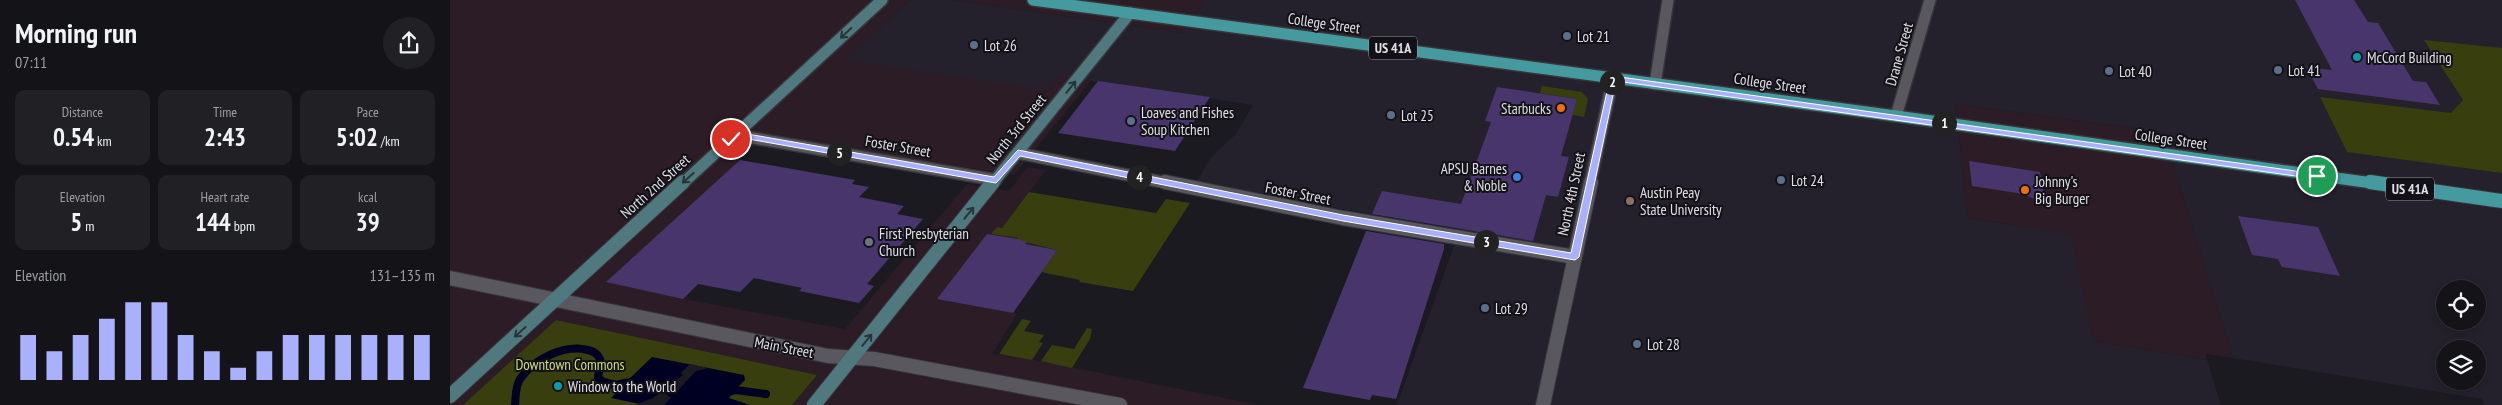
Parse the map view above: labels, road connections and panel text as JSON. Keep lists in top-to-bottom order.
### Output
{
  "streets": {
    "main road": [
      "College Street",
      "US 41A",
      "North 3rd Street",
      "North 2nd Street"
    ],
    "street": [
      "Drane Street",
      "Foster Street",
      "North 4th Street",
      "Main Street"
    ]
  },
  "crossings": [
    ["College Street", "Drane Street"],
    ["College Street", "North 3rd Street"],
    ["College Street", "North 4th Street"],
    ["North 3rd Street", "Foster Street"],
    ["North 3rd Street", "Main Street"],
    ["Foster Street", "North 2nd Street"],
    ["Foster Street", "North 4th Street"],
    ["North 2nd Street", "Main Street"]
  ],
  "one_way": ["North 3rd Street", "North 2nd Street"],
  "parks": ["Downtown Commons"],
  "places": [
    "Lot 21",
    "Lot 26",
    "McCord Building",
    "Lot 41",
    "Lot 40",
    "Starbucks",
    "Lot 25",
    "Loaves and Fishes Soup Kitchen",
    "APSU Barnes & Noble",
    "Lot 24",
    "Johnny's Big Burger",
    "Austin Peay State University",
    "First Presbyterian Church",
    "Lot 29",
    "Lot 28",
    "Window to the World"
  ],
  "page": {
    "heading": ["Morning run", "07:11"],
    "pins": [
      "2",
      "1",
      "5",
      "4",
      "3"
    ],
    "stats": [
      ["Distance", "0.54 km"],
      ["Time", "2:43"],
      ["Pace", "5:02 /km"],
      ["Elevation", "5 m"],
      ["Heart rate", "144 bpm"],
      ["kcal", "39"]
    ],
    "chart": ["Elevation", "131–135 m"]
  }
}
